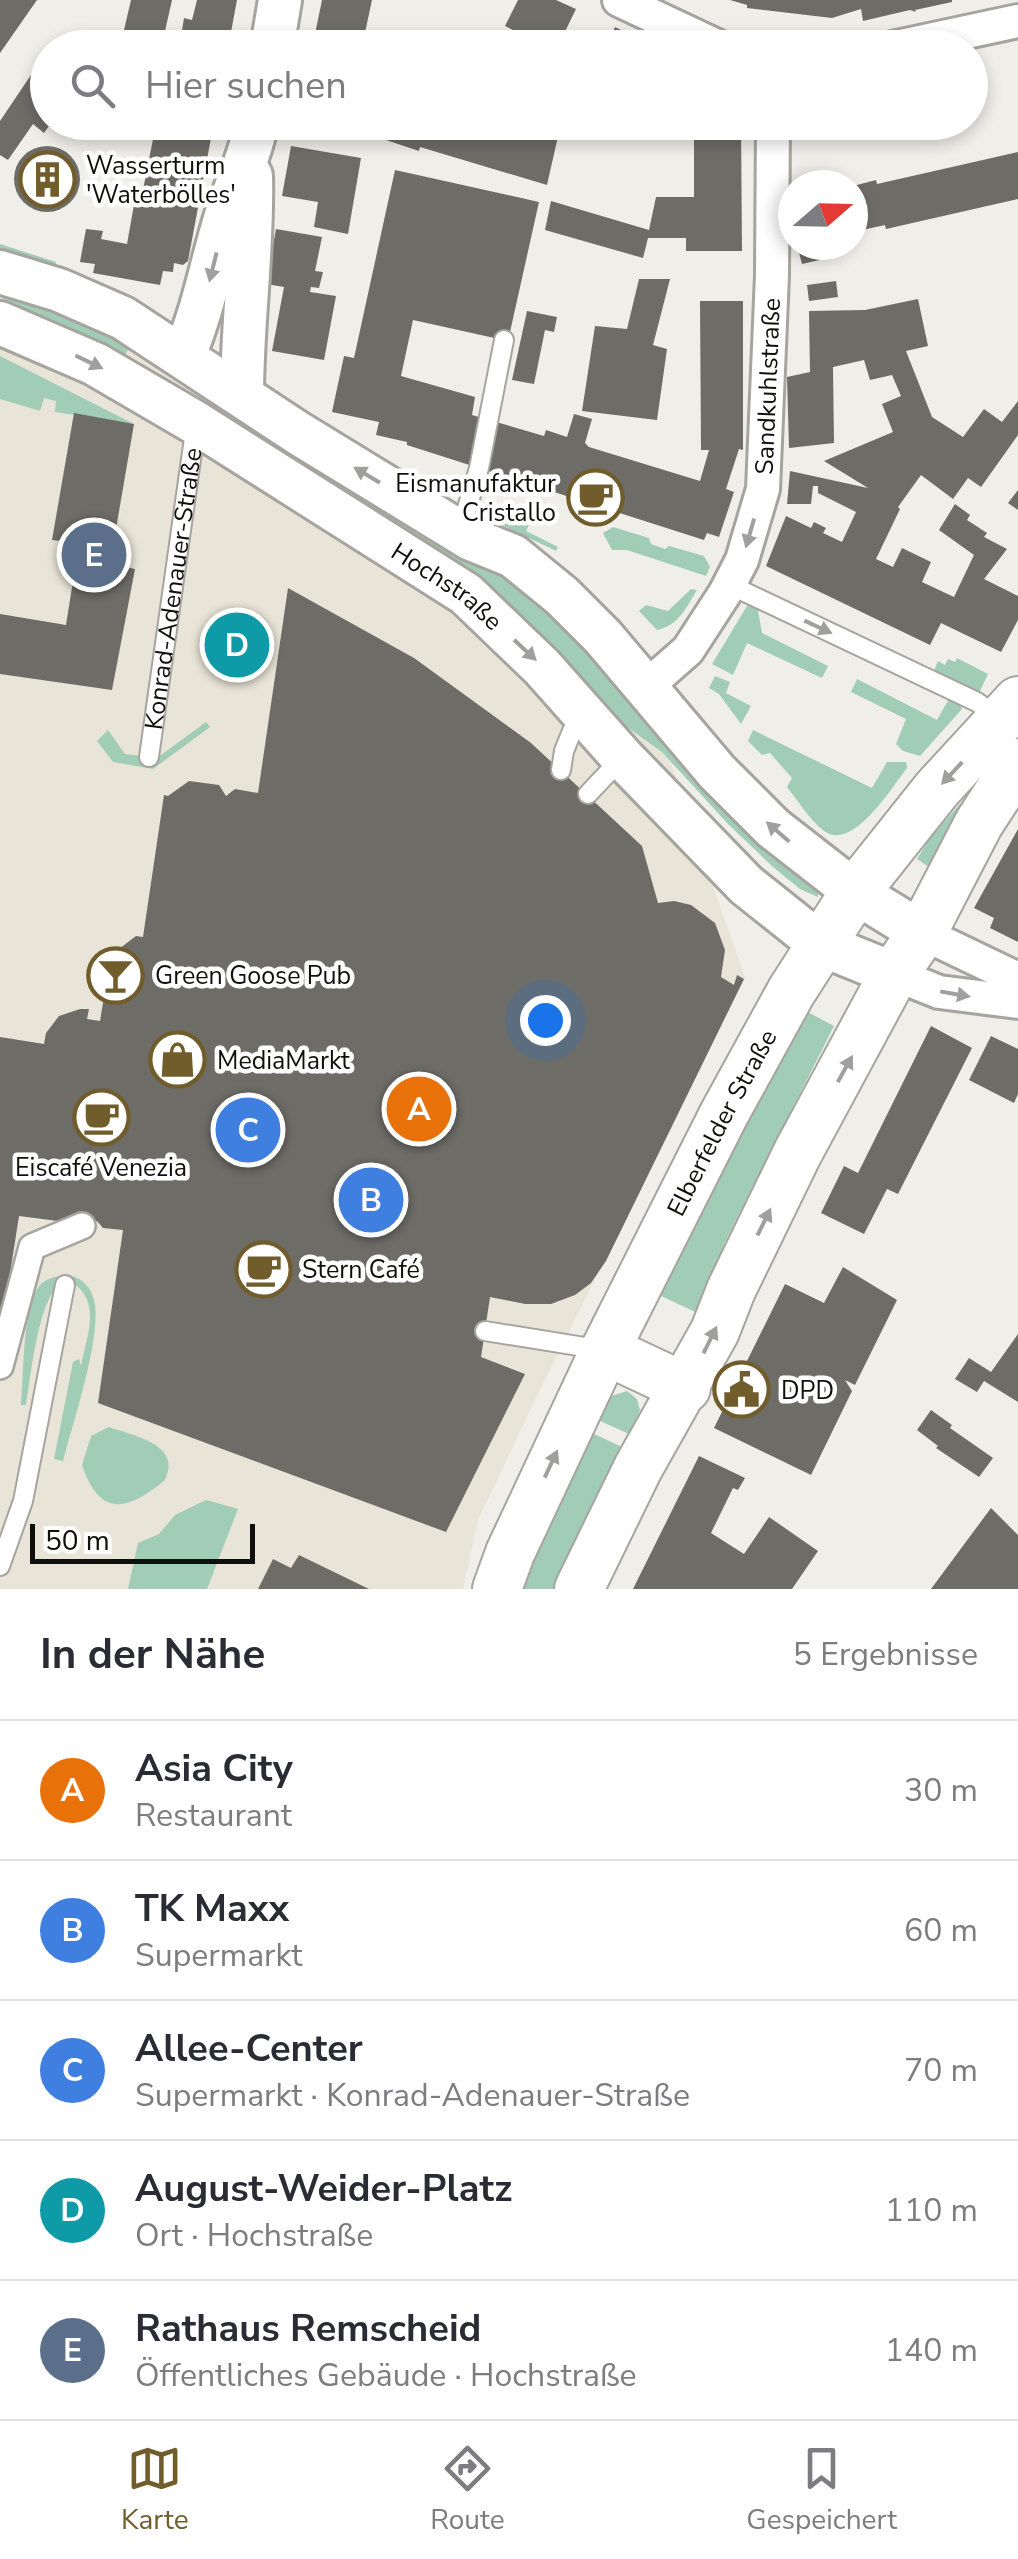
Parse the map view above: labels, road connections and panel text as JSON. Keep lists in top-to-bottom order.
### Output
{
  "streets": {
    "main road": ["Elberfelder Straße"],
    "street": ["Sandkuhlstraße", "Hochstraße"],
    "lane": ["Konrad-Adenauer-Straße"]
  },
  "crossings": [
    ["Hochstraße", "Konrad-Adenauer-Straße"],
    ["Hochstraße", "Elberfelder Straße"]
  ],
  "one_way": ["Sandkuhlstraße"],
  "places": {
    "building": ["Wasserturm 'Waterbölles'"],
    "cafe": ["Eismanufaktur Cristallo", "Eiscafé Venezia", "Stern Café"],
    "bar": ["Green Goose Pub"],
    "shop": ["MediaMarkt"],
    "public building": ["DPD"]
  },
  "scale_bar": "50 m",
  "north": "right",
  "page": {
    "search": "Hier suchen",
    "pins": [
      "E",
      "D",
      "A",
      "C",
      "B"
    ],
    "scale": "50 m",
    "heading": ["In der Nähe", "5 Ergebnisse"],
    "list": [
      {
        "mark": "A",
        "name": "Asia City",
        "note": "Restaurant",
        "value": "30 m"
      },
      {
        "mark": "B",
        "name": "TK Maxx",
        "note": "Supermarkt",
        "value": "60 m"
      },
      {
        "mark": "C",
        "name": "Allee-Center",
        "note": "Supermarkt · Konrad-Adenauer-Straße",
        "value": "70 m"
      },
      {
        "mark": "D",
        "name": "August-Weider-Platz",
        "note": "Ort · Hochstraße",
        "value": "110 m"
      },
      {
        "mark": "E",
        "name": "Rathaus Remscheid",
        "note": "Öffentliches Gebäude · Hochstraße",
        "value": "140 m"
      }
    ],
    "nav": ["Karte", "Route", "Gespeichert"]
  }
}
